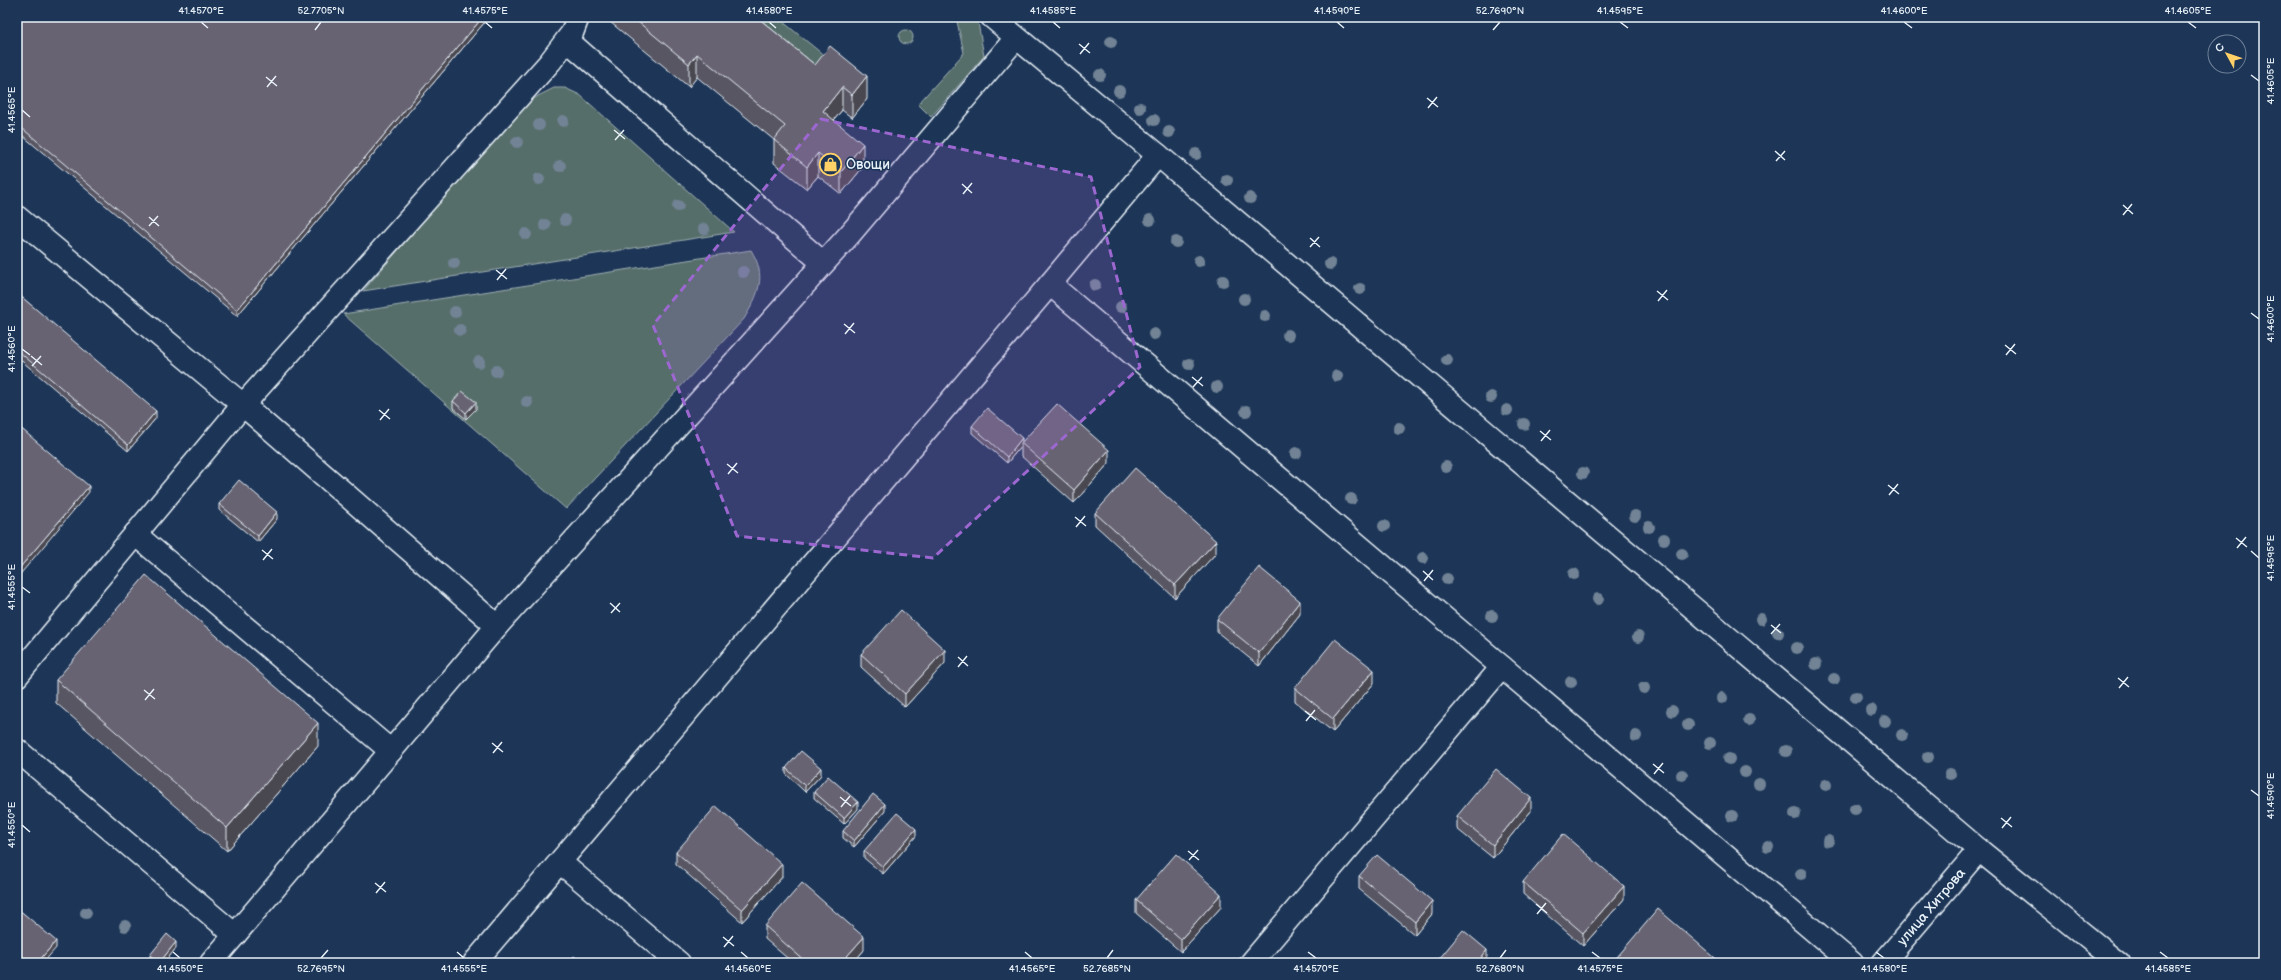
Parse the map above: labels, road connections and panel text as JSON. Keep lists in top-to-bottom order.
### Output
{
  "streets": {
    "street": ["улица Хитрова"]
  },
  "places": {
    "shop": ["Овощи"]
  },
  "north": "top left",
  "coordinates": [
    "41.4570°E",
    "52.7705°N",
    "41.4575°E",
    "41.4580°E",
    "41.4585°E",
    "41.4590°E",
    "52.7690°N",
    "41.4595°E",
    "41.4600°E",
    "41.4605°E",
    "41.4565°E",
    "41.4560°E",
    "41.4555°E",
    "41.4550°E",
    "52.7695°N",
    "52.7685°N",
    "52.7680°N"
  ]
}
